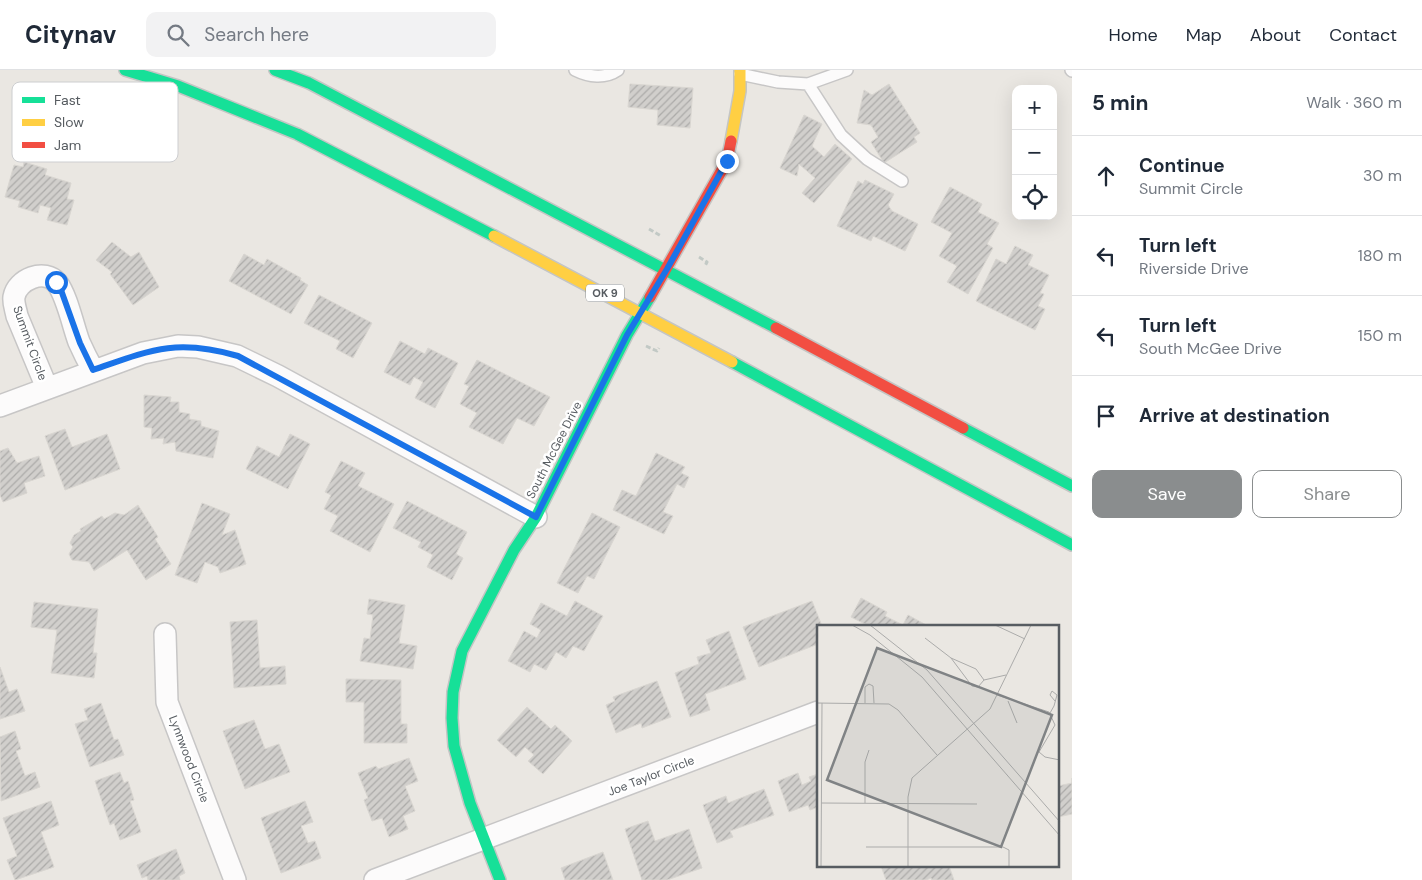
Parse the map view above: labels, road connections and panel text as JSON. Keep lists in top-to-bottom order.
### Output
{
  "streets": {
    "main road": ["OK 9", "South McGee Drive"],
    "street": ["Summit Circle", "Lynnwood Circle", "Joe Taylor Circle"]
  },
  "crossings": [
    ["OK 9", "South McGee Drive"],
    ["South McGee Drive", "Joe Taylor Circle"]
  ],
  "legend": ["Fast", "Slow", "Jam"],
  "page": {
    "header": "Citynav",
    "search": "Search here",
    "nav": [
      "Home",
      "Map",
      "About",
      "Contact"
    ],
    "heading": ["5 min", "Walk · 360 m"],
    "map_buttons": ["+", "−"],
    "list": [
      ["Continue", "Summit Circle", "30 m"],
      ["Turn left", "Riverside Drive", "180 m"],
      ["Turn left", "South McGee Drive", "150 m"],
      "Arrive at destination"
    ],
    "buttons": ["Save", "Share"]
  }
}
